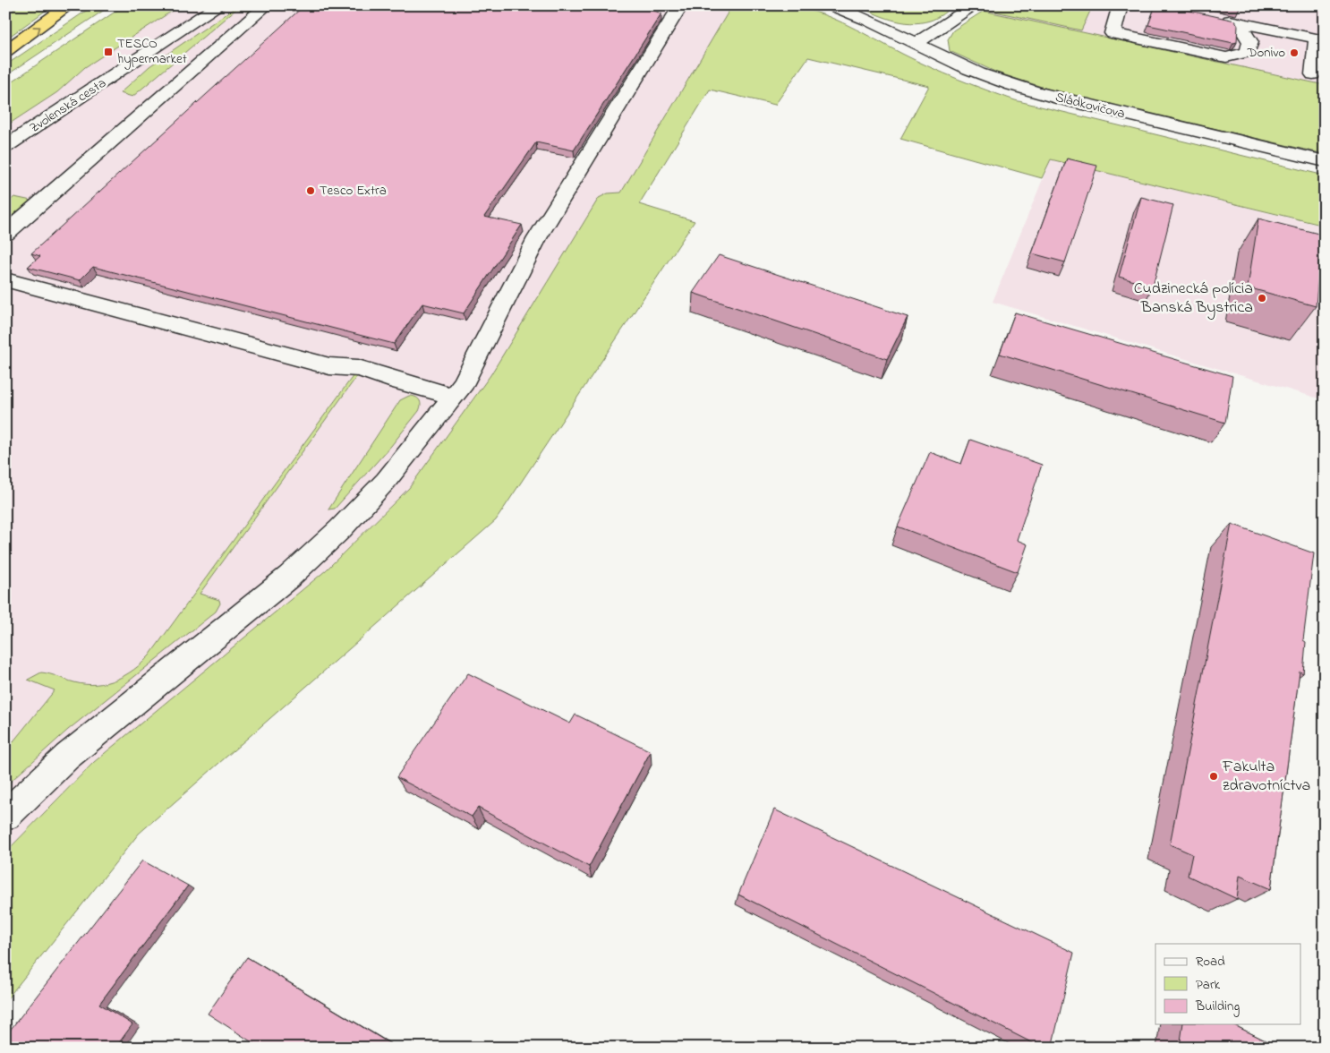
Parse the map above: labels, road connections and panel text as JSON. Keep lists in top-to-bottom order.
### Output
{
  "streets": {
    "street": ["Zvolenská cesta", "Sládkovičova"]
  },
  "places": {
    "transit": ["TESCO hypermarket"],
    "other": [
      "Donivo",
      "Tesco Extra",
      "Cudzinecká polícia Banská Bystrica",
      "Fakulta zdravotníctva"
    ]
  },
  "legend": ["Road", "Park", "Building"]
}
